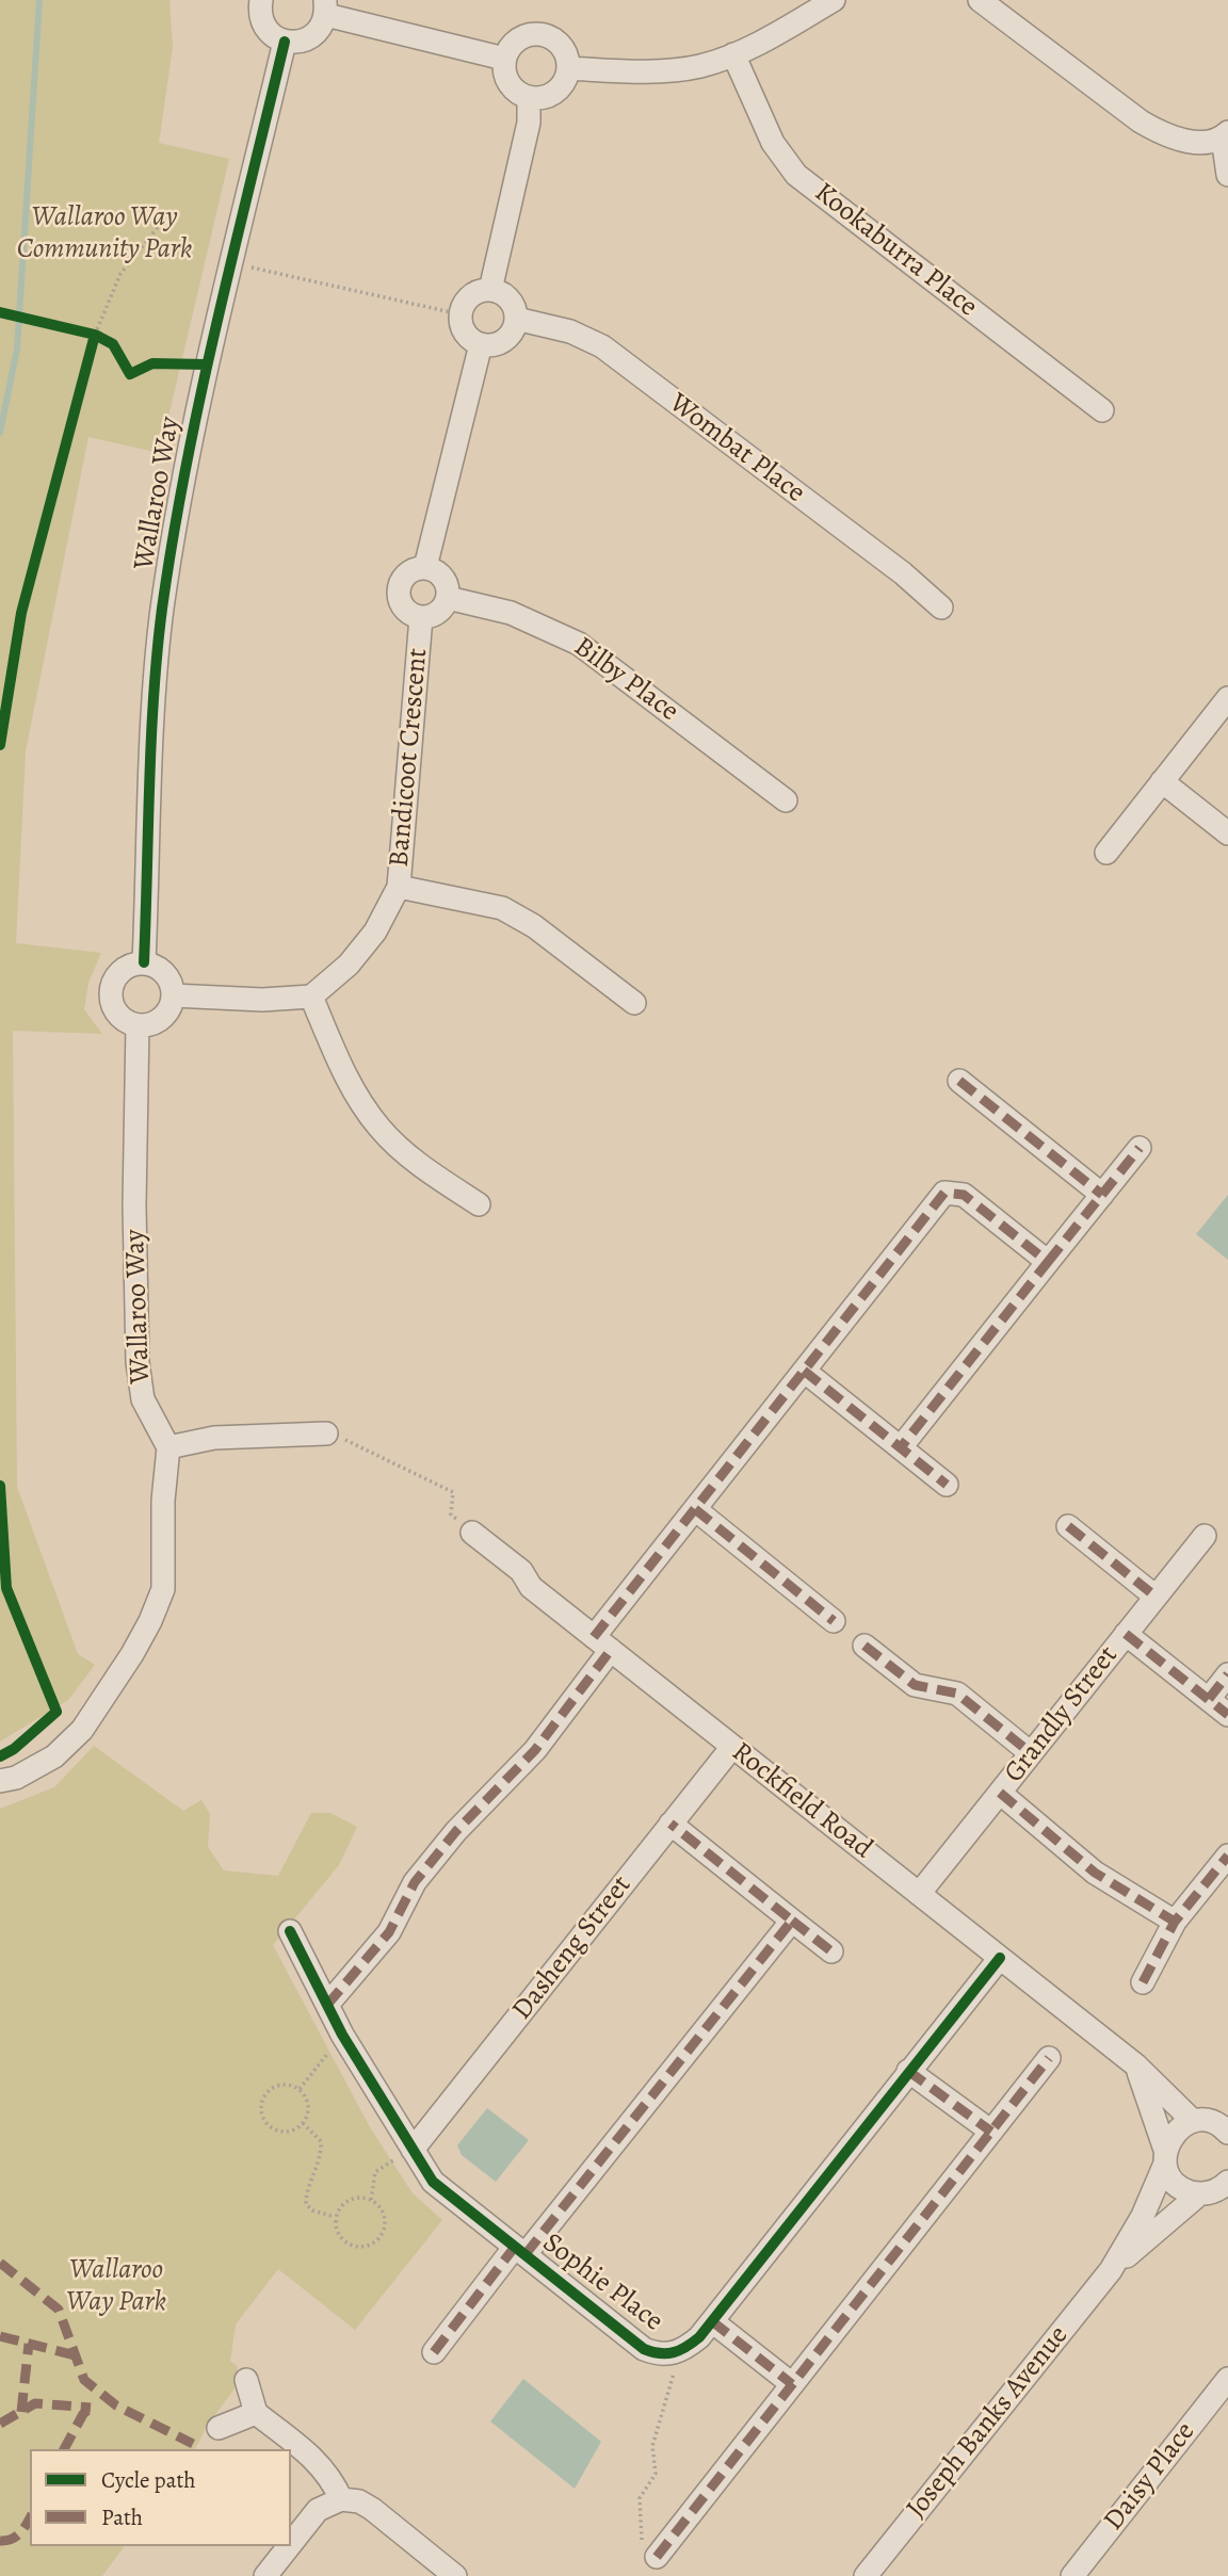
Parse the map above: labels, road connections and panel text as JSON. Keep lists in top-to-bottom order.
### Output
{
  "streets": {
    "street": [
      "Kookaburra Place",
      "Wombat Place",
      "Wallaroo Way",
      "Bilby Place",
      "Bandicoot Crescent",
      "Grandly Street",
      "Rockfield Road",
      "Dasheng Street",
      "Sophie Place",
      "Joseph Banks Avenue",
      "Daisy Place"
    ]
  },
  "crossings": [
    ["Bilby Place", "Bandicoot Crescent"],
    ["Grandly Street", "Rockfield Road"],
    ["Rockfield Road", "Dasheng Street"],
    ["Rockfield Road", "Sophie Place"],
    ["Rockfield Road", "Joseph Banks Avenue"],
    ["Dasheng Street", "Sophie Place"]
  ],
  "parks": ["Wallaroo Way Community Park", "Wallaroo Way Park"],
  "legend": ["Cycle path", "Path"]
}
